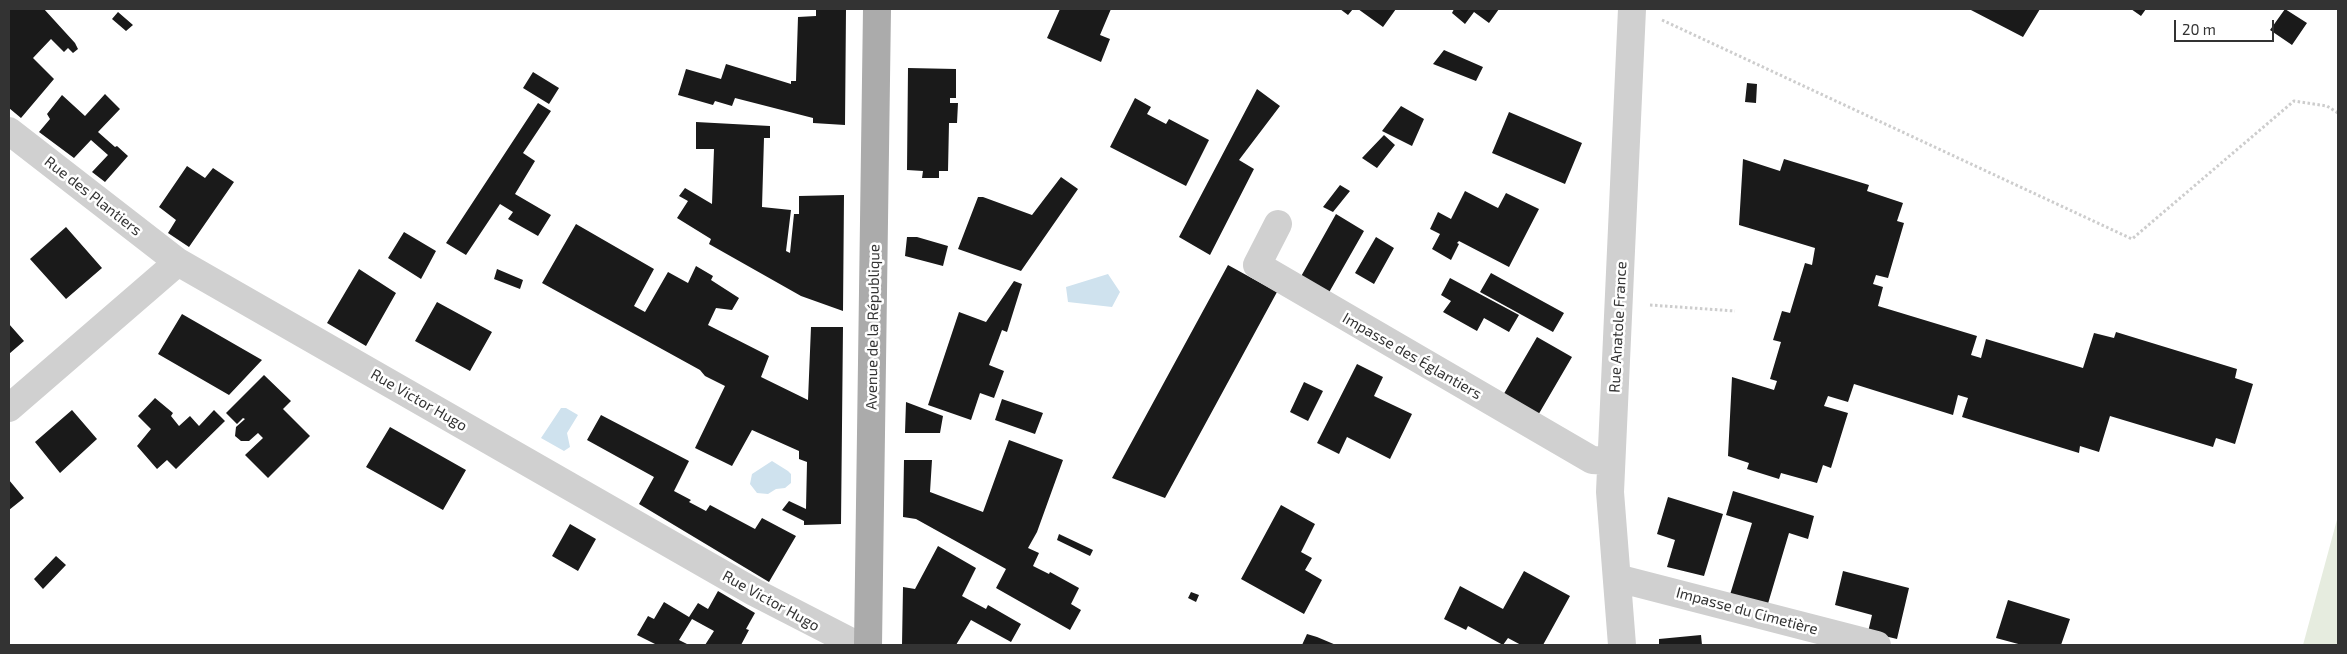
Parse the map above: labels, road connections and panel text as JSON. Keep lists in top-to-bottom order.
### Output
{
  "streets": {
    "main road": ["Avenue de la République"],
    "street": [
      "Rue des Plantiers",
      "Rue Anatole France",
      "Impasse des Églantiers",
      "Rue Victor Hugo",
      "Impasse du Cimetière"
    ]
  },
  "crossings": [
    ["Rue des Plantiers", "Rue Victor Hugo"],
    ["Rue Anatole France", "Impasse des Églantiers"],
    ["Rue Anatole France", "Impasse du Cimetière"]
  ],
  "scale_bar": "20 m"
}
